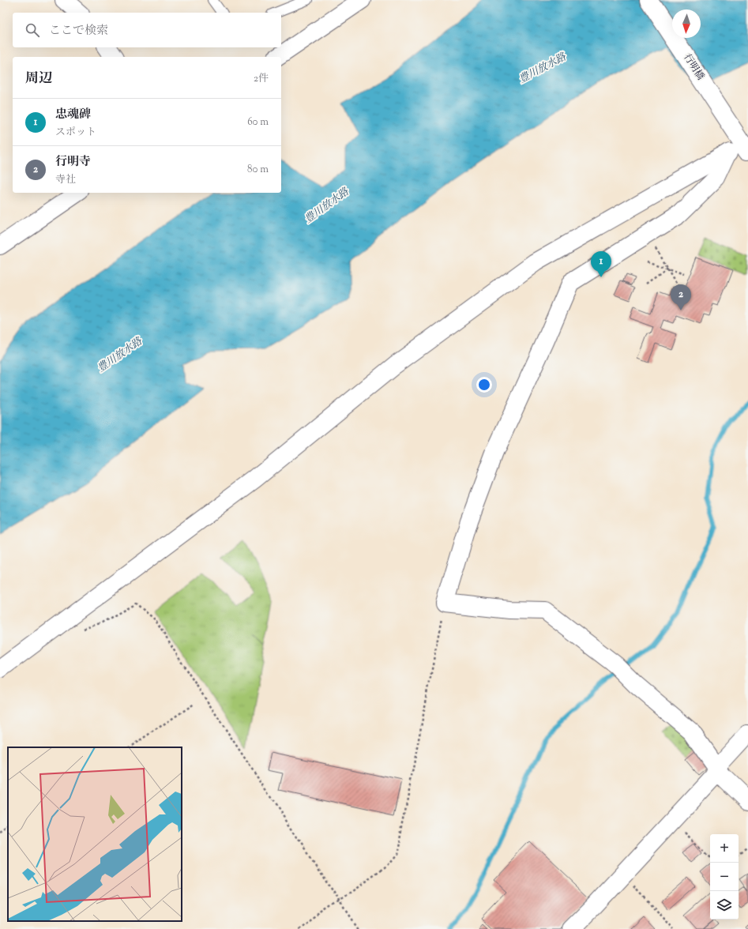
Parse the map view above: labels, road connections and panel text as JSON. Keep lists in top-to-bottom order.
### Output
{
  "streets": {
    "street": ["行明橋"]
  },
  "water": ["豊川放水路"],
  "north": "bottom",
  "page": {
    "search": "ここで検索",
    "heading": ["周辺", "2件"],
    "list": [
      {
        "mark": "1",
        "name": "忠魂碑",
        "note": "スポット",
        "value": "60 m"
      },
      {
        "mark": "2",
        "name": "行明寺",
        "note": "寺社",
        "value": "80 m"
      }
    ],
    "pins": ["1", "2"],
    "map_buttons": ["+", "−"]
  }
}
